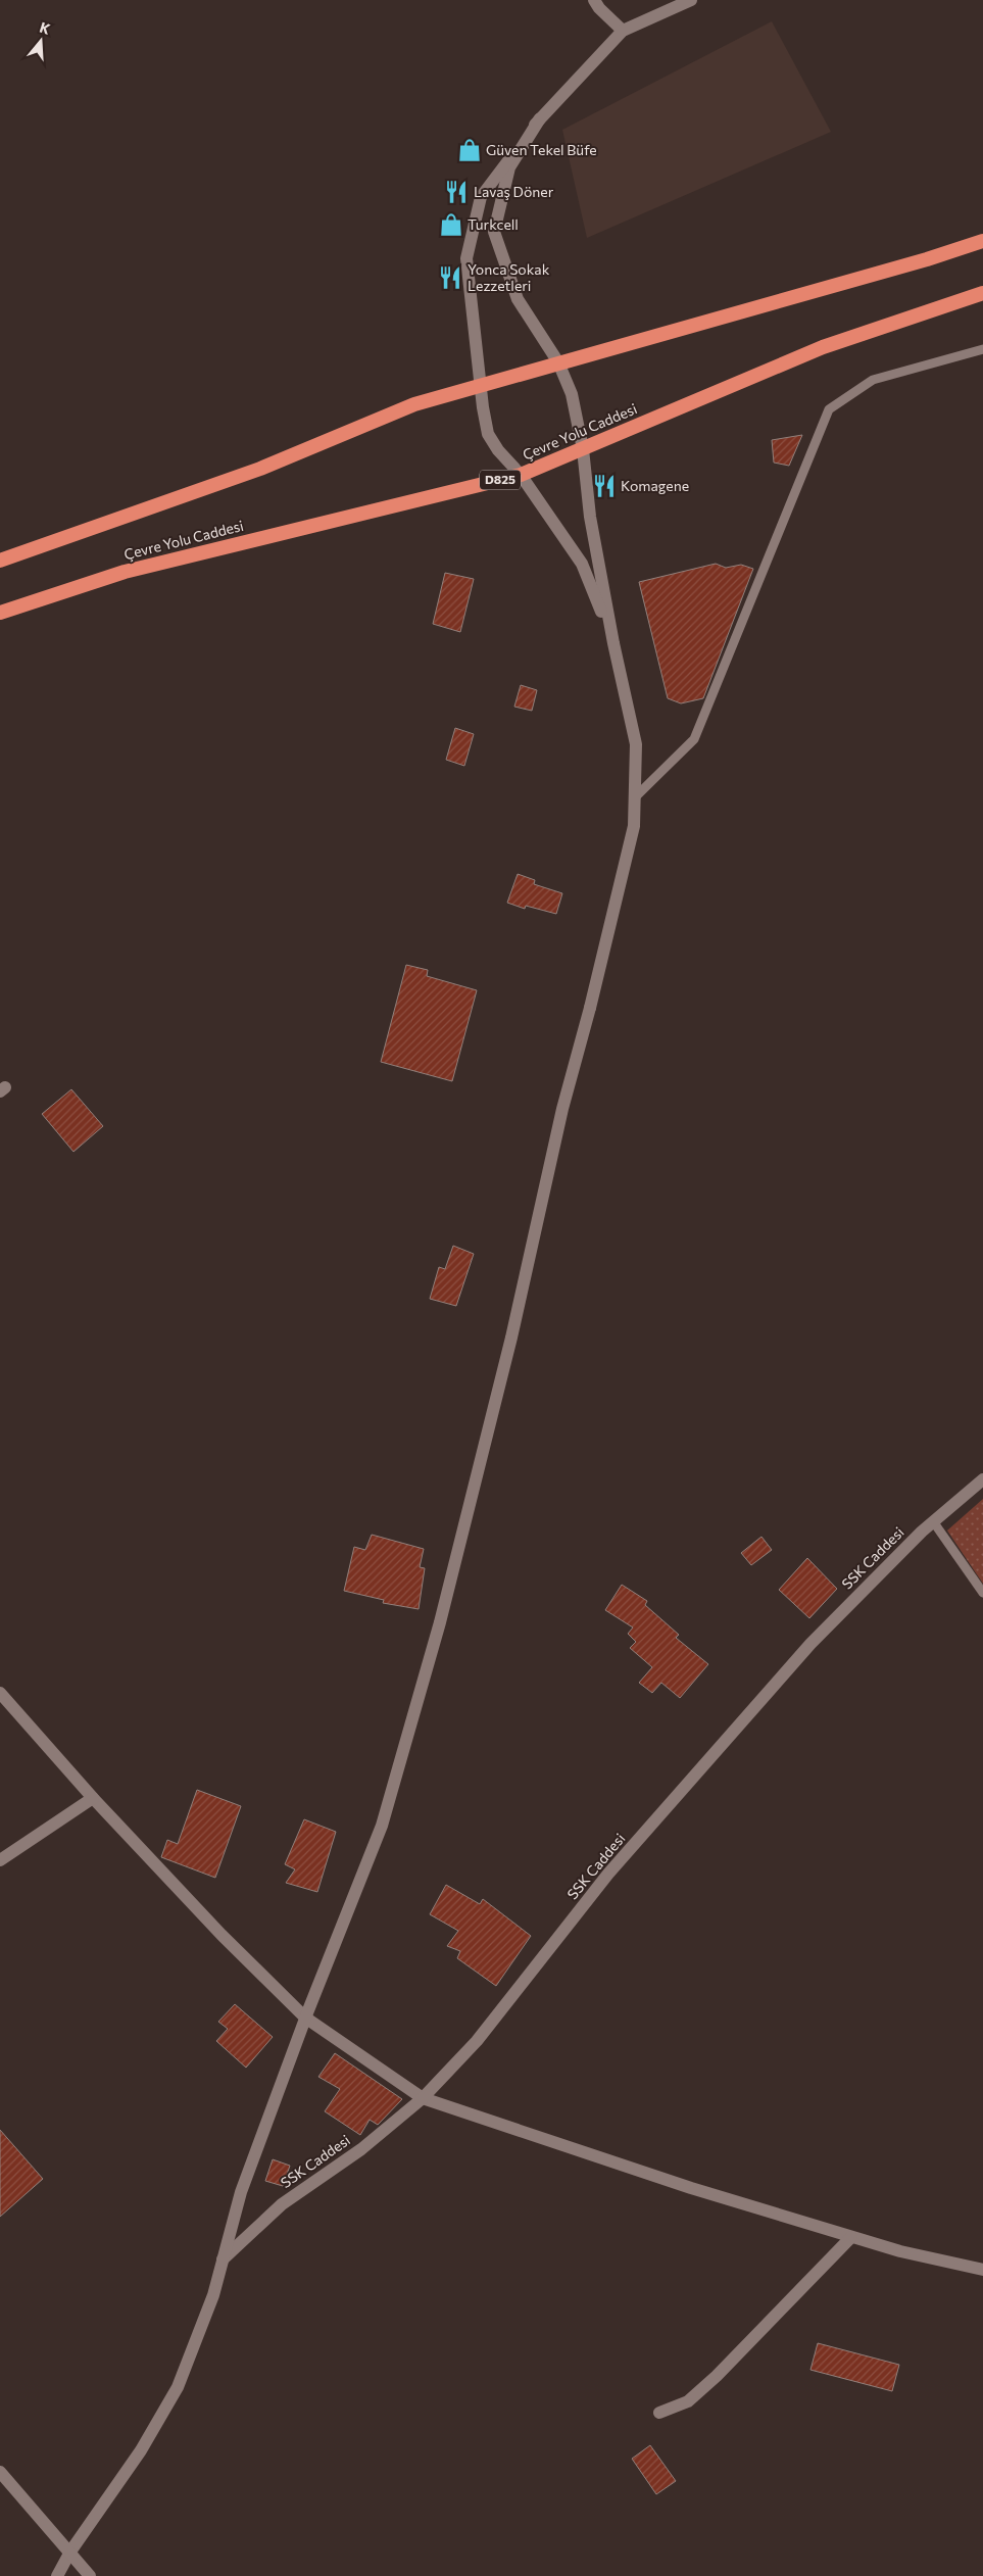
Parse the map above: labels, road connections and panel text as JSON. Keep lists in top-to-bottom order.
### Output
{
  "streets": {
    "highway": ["Çevre Yolu Caddesi", "D825"],
    "street": ["SSK Caddesi"]
  },
  "places": {
    "shop": ["Güven Tekel Büfe", "Turkcell"],
    "restaurant": ["Lavaş Döner", "Yonca Sokak Lezzetleri", "Komagene"]
  },
  "north": "top"
}
